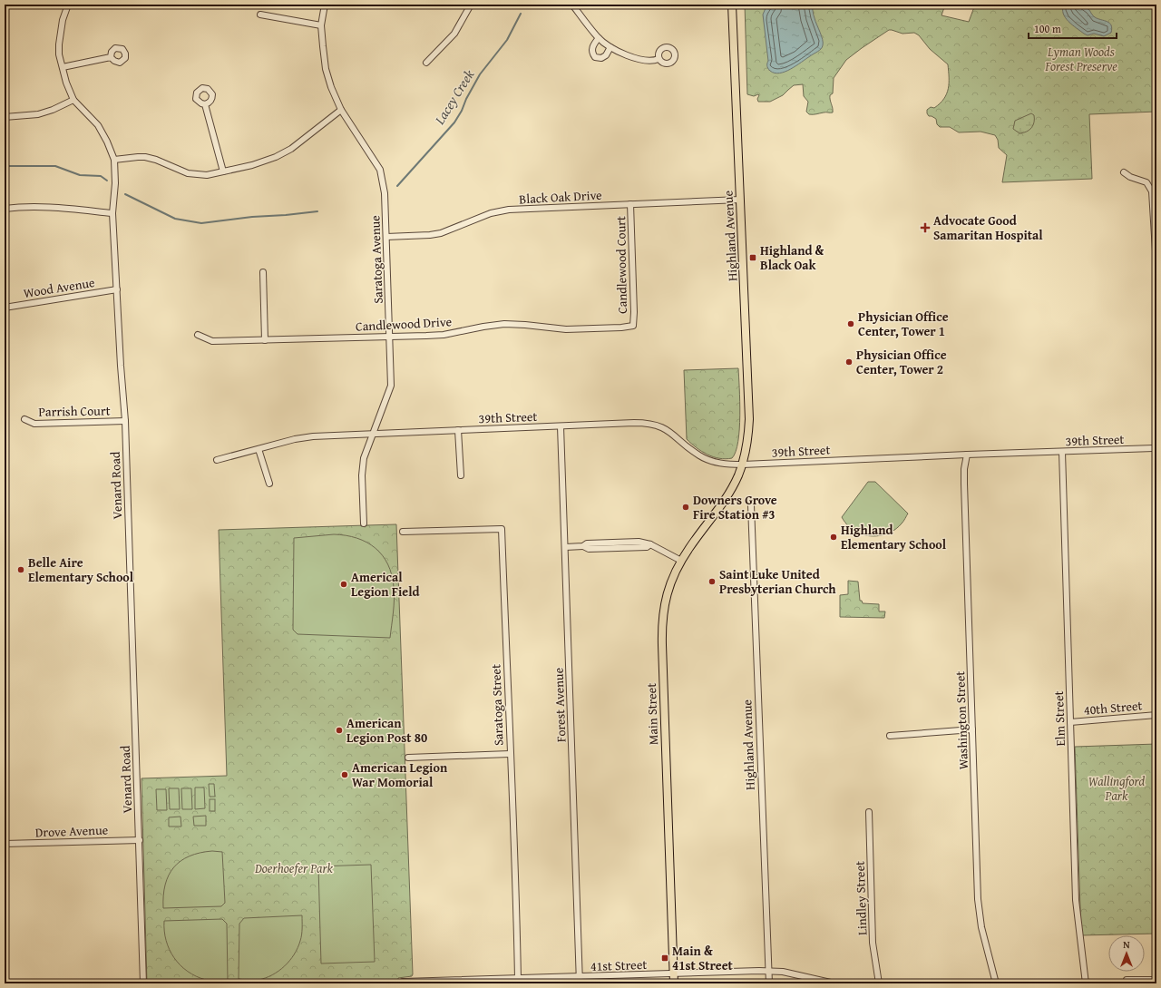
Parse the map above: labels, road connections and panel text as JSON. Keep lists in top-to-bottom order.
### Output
{
  "streets": {
    "main road": ["Highland Avenue", "Main Street"],
    "street": [
      "Black Oak Drive",
      "Saratoga Avenue",
      "Candlewood Court",
      "Wood Avenue",
      "Candlewood Drive",
      "Parrish Court",
      "39th Street",
      "Venard Road",
      "Saratoga Street",
      "Forest Avenue",
      "40th Street",
      "Elm Street",
      "Washington Street",
      "Drove Avenue",
      "Lindley Street",
      "41st Street"
    ]
  },
  "crossings": [
    ["Black Oak Drive", "Highland Avenue"],
    ["Black Oak Drive", "Saratoga Avenue"],
    ["Black Oak Drive", "Candlewood Court"],
    ["Highland Avenue", "39th Street"],
    ["Highland Avenue", "Main Street"],
    ["Highland Avenue", "41st Street"],
    ["Saratoga Avenue", "Candlewood Drive"],
    ["Saratoga Avenue", "39th Street"],
    ["Candlewood Court", "Candlewood Drive"],
    ["Wood Avenue", "Venard Road"],
    ["Parrish Court", "Venard Road"],
    ["39th Street", "Forest Avenue"],
    ["39th Street", "Main Street"],
    ["39th Street", "Elm Street"],
    ["39th Street", "Washington Street"],
    ["Venard Road", "Drove Avenue"],
    ["Saratoga Street", "41st Street"],
    ["Forest Avenue", "41st Street"],
    ["40th Street", "Elm Street"],
    ["Main Street", "41st Street"]
  ],
  "water": ["Lacey Creek"],
  "parks": ["Lyman Woods Forest Preserve", "Wallingford Park", "Doerhoefer Park"],
  "places": {
    "health": ["Advocate Good Samaritan Hospital"],
    "transit": ["Highland & Black Oak", "Main & 41st Street"],
    "other": [
      "Physician Office Center, Tower 1",
      "Physician Office Center, Tower 2",
      "Downers Grove Fire Station #3",
      "Highland Elementary School",
      "Belle Aire Elementary School",
      "Saint Luke United Presbyterian Church",
      "Americal Legion Field",
      "American Legion Post 80",
      "American Legion War Momorial"
    ]
  },
  "scale_bar": "100 m",
  "north": "top"
}
